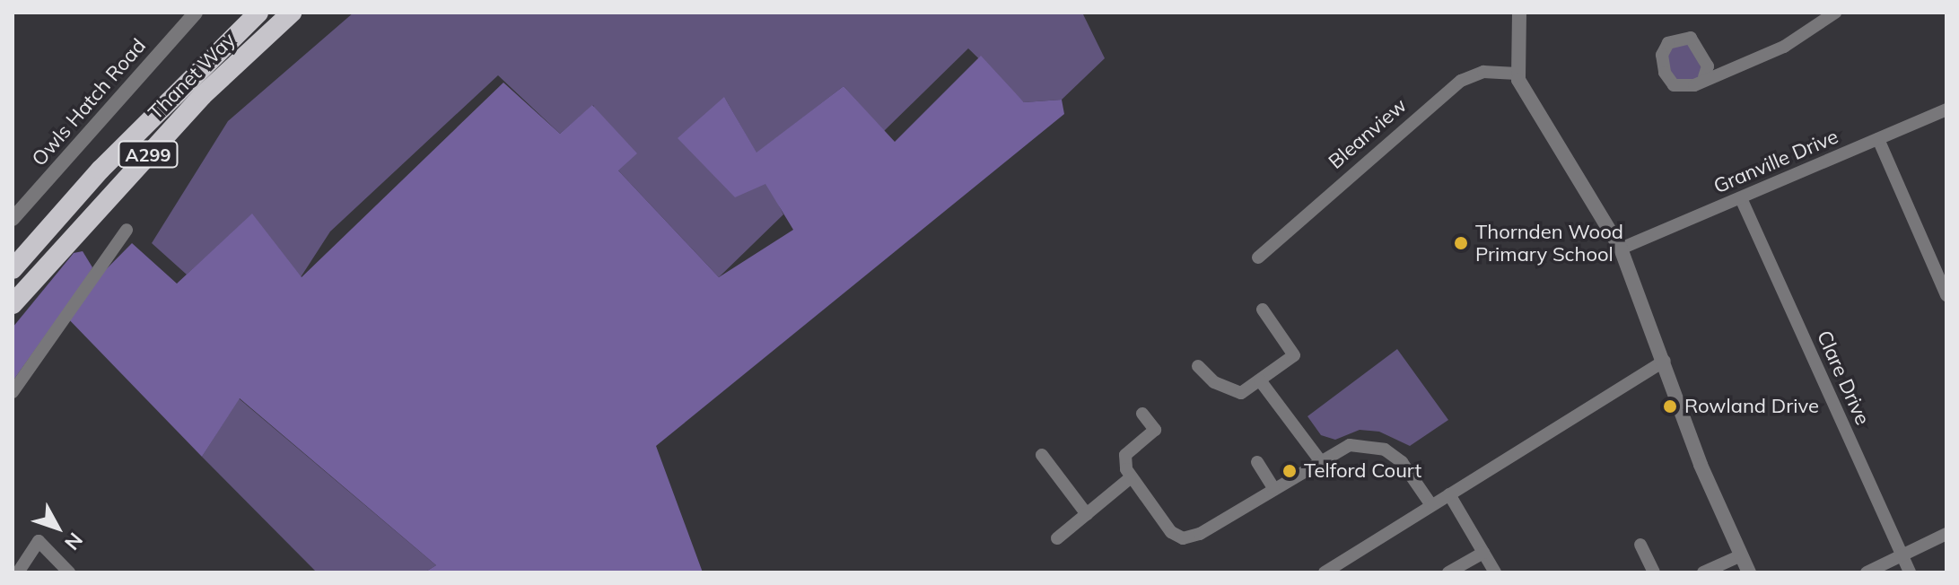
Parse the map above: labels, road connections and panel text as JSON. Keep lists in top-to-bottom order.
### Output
{
  "streets": {
    "highway": ["Thanet Way", "A299"],
    "street": [
      "Owls Hatch Road",
      "Bleanview",
      "Granville Drive",
      "Clare Drive"
    ]
  },
  "crossings": [
    ["Granville Drive", "Clare Drive"]
  ],
  "places": ["Thornden Wood Primary School", "Rowland Drive", "Telford Court"],
  "north": "bottom right"
}
